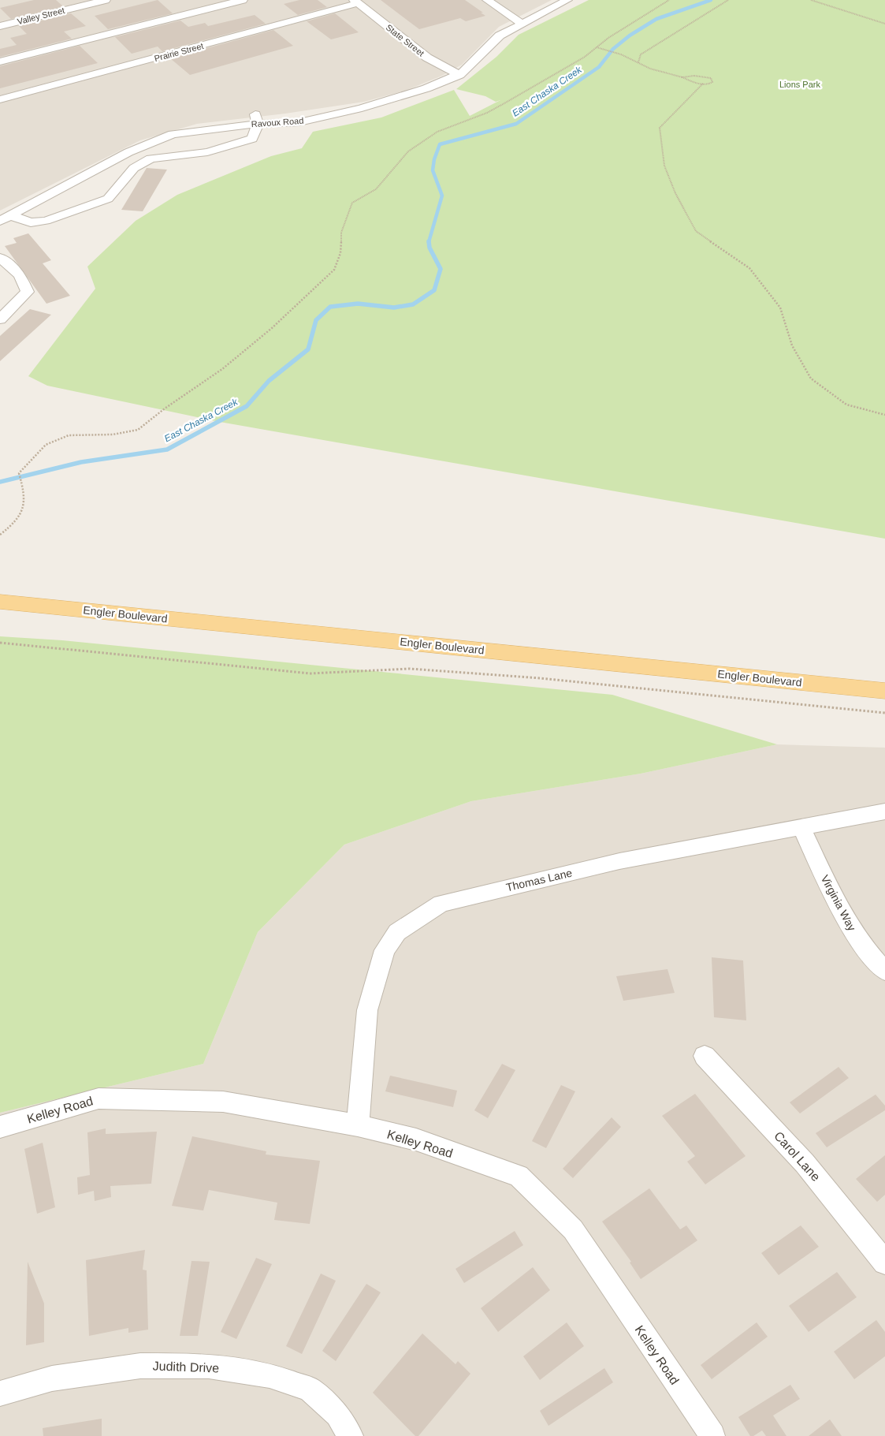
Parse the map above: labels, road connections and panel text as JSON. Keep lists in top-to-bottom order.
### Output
{
  "streets": {
    "main road": ["Engler Boulevard"],
    "street": [
      "Valley Street",
      "State Street",
      "Prairie Street",
      "Ravoux Road",
      "Thomas Lane",
      "Virginia Way",
      "Kelley Road",
      "Carol Lane",
      "Judith Drive"
    ]
  },
  "crossings": [
    ["State Street", "Prairie Street"],
    ["State Street", "Ravoux Road"],
    ["Thomas Lane", "Virginia Way"],
    ["Thomas Lane", "Kelley Road"]
  ],
  "water": ["East Chaska Creek"],
  "parks": ["Lions Park"]
}
